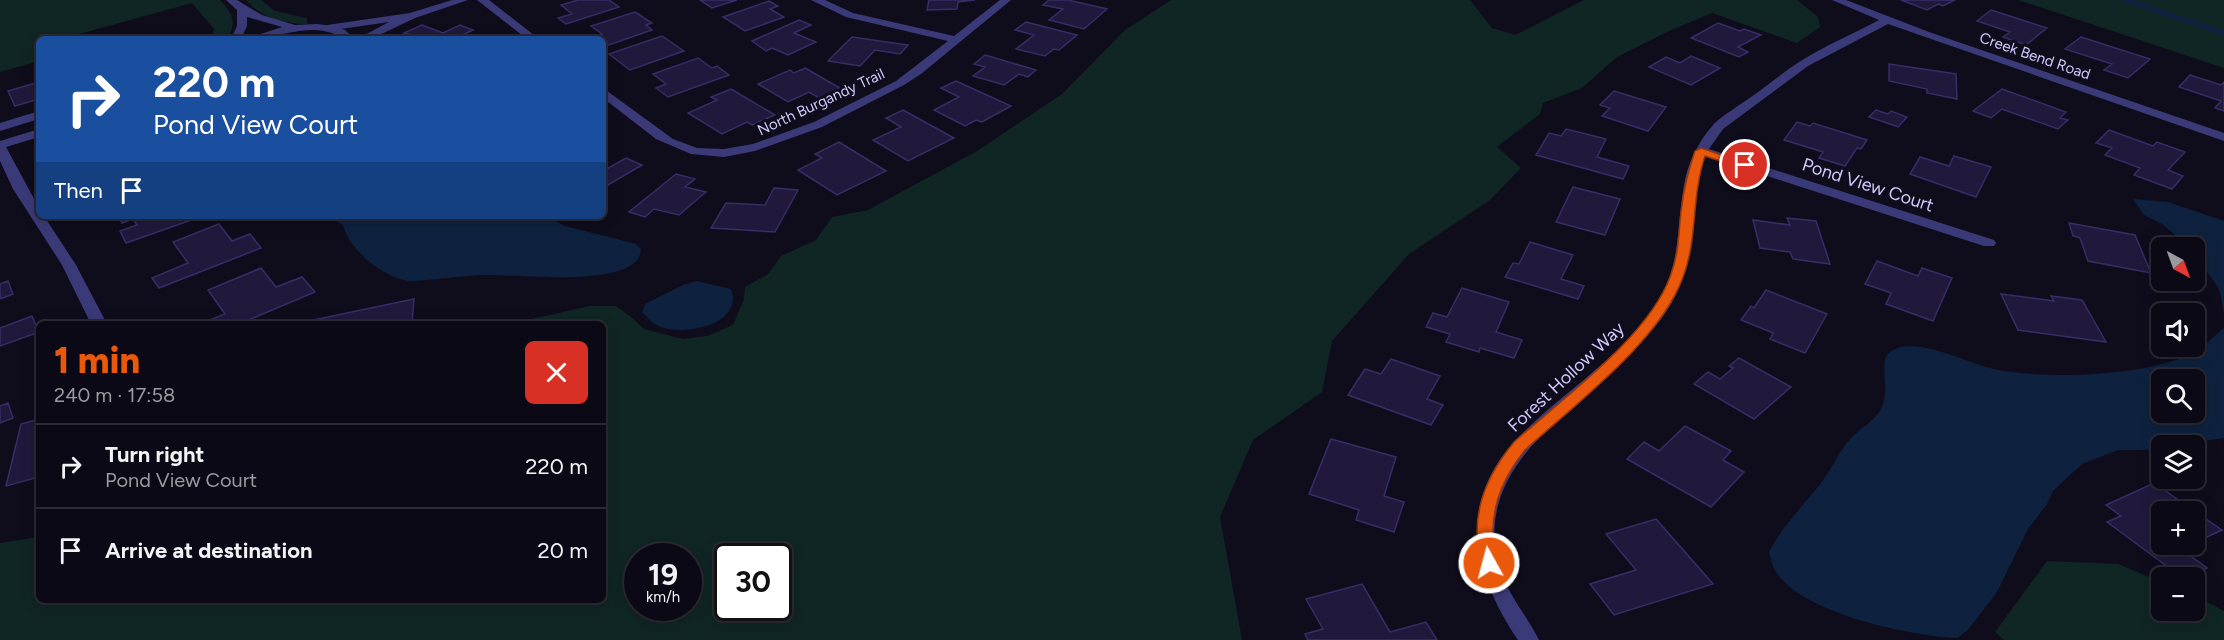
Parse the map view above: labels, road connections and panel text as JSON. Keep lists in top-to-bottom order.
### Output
{
  "streets": {
    "street": [
      "Creek Bend Road",
      "North Burgandy Trail",
      "Pond View Court",
      "Forest Hollow Way"
    ]
  },
  "crossings": [
    ["Creek Bend Road", "Forest Hollow Way"],
    ["Pond View Court", "Forest Hollow Way"]
  ],
  "north": "bottom right",
  "page": {
    "turn": ["220 m", "Pond View Court"],
    "then": "Then",
    "map_buttons": ["+", "−"],
    "heading": ["1 min", "240 m · 17:58"],
    "list": [
      {
        "name": "Turn right",
        "note": "Pond View Court",
        "value": "220 m"
      },
      {
        "name": "Arrive at destination",
        "value": "20 m"
      }
    ],
    "speed": "19 km/h",
    "limit": "30"
  }
}
